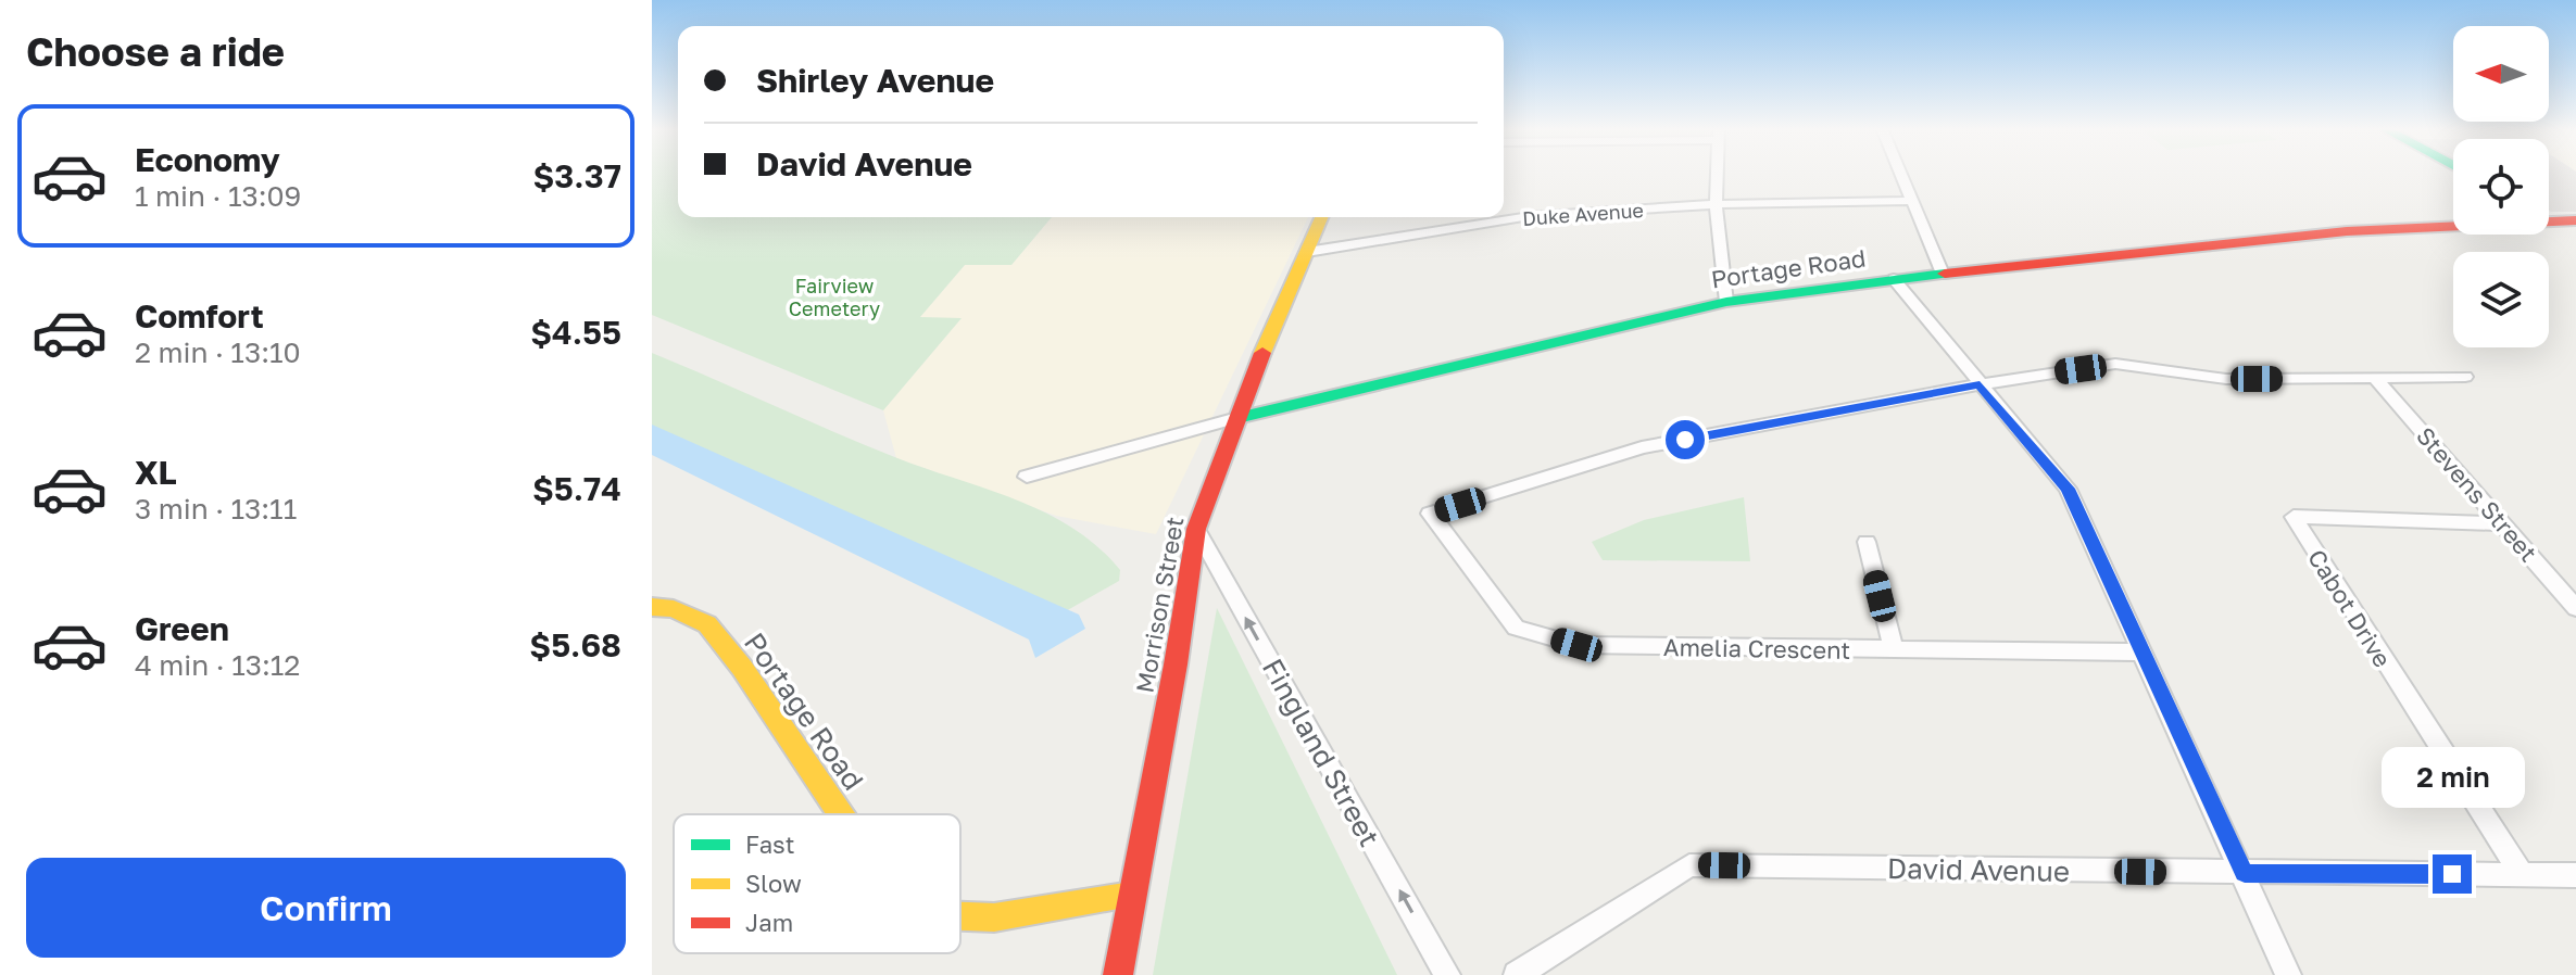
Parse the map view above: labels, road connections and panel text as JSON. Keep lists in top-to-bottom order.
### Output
{
  "streets": {
    "street": [
      "Duke Avenue",
      "Portage Road",
      "Stevens Street",
      "Morrison Street",
      "Cabot Drive",
      "Amelia Crescent",
      "Fingland Street",
      "David Avenue"
    ]
  },
  "crossings": [
    ["Duke Avenue", "Morrison Street"],
    ["Portage Road", "Morrison Street"],
    ["Stevens Street", "Cabot Drive"],
    ["Morrison Street", "Fingland Street"],
    ["Cabot Drive", "David Avenue"]
  ],
  "one_way": ["Fingland Street"],
  "parks": ["Fairview Cemetery"],
  "legend": ["Fast", "Slow", "Jam"],
  "north": "left",
  "page": {
    "heading": "Choose a ride",
    "banner": ["Shirley Avenue", "David Avenue"],
    "list": [
      {
        "name": "Economy",
        "note": "1 min · 13:09",
        "value": "$3.37"
      },
      {
        "name": "Comfort",
        "note": "2 min · 13:10",
        "value": "$4.55"
      },
      {
        "name": "XL",
        "note": "3 min · 13:11",
        "value": "$5.74"
      },
      {
        "name": "Green",
        "note": "4 min · 13:12",
        "value": "$5.68"
      }
    ],
    "bubble": "2 min",
    "buttons": "Confirm"
  }
}
